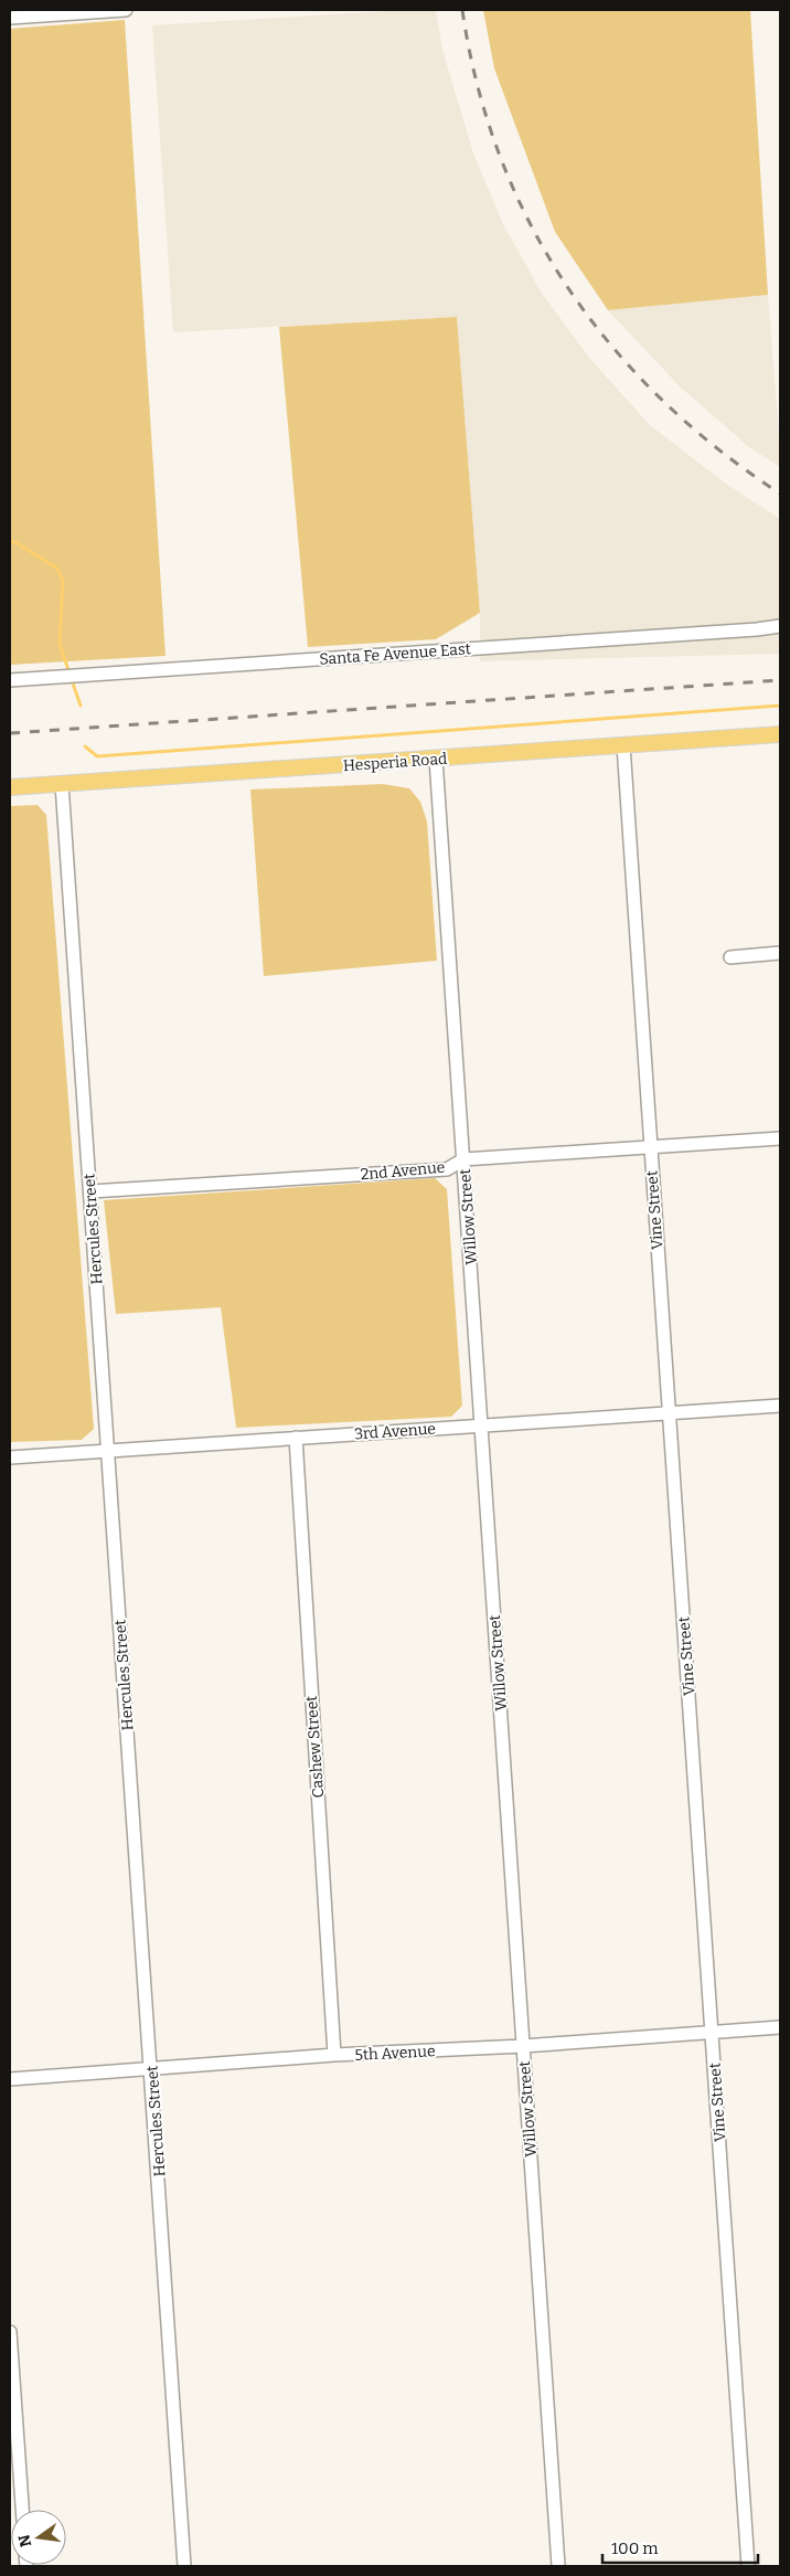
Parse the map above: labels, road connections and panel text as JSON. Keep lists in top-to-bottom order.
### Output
{
  "streets": {
    "main road": ["Hesperia Road"],
    "street": [
      "Santa Fe Avenue East",
      "2nd Avenue",
      "Vine Street",
      "Willow Street",
      "Hercules Street",
      "3rd Avenue",
      "Cashew Street",
      "5th Avenue"
    ]
  },
  "crossings": [
    ["Hesperia Road", "Vine Street"],
    ["Hesperia Road", "Willow Street"],
    ["Hesperia Road", "Hercules Street"],
    ["2nd Avenue", "Vine Street"],
    ["2nd Avenue", "Willow Street"],
    ["2nd Avenue", "Hercules Street"],
    ["Vine Street", "3rd Avenue"],
    ["Vine Street", "5th Avenue"],
    ["Willow Street", "3rd Avenue"],
    ["Willow Street", "5th Avenue"],
    ["Hercules Street", "3rd Avenue"],
    ["Hercules Street", "5th Avenue"],
    ["3rd Avenue", "Cashew Street"],
    ["Cashew Street", "5th Avenue"]
  ],
  "scale_bar": "100 m",
  "north": "left"
}
